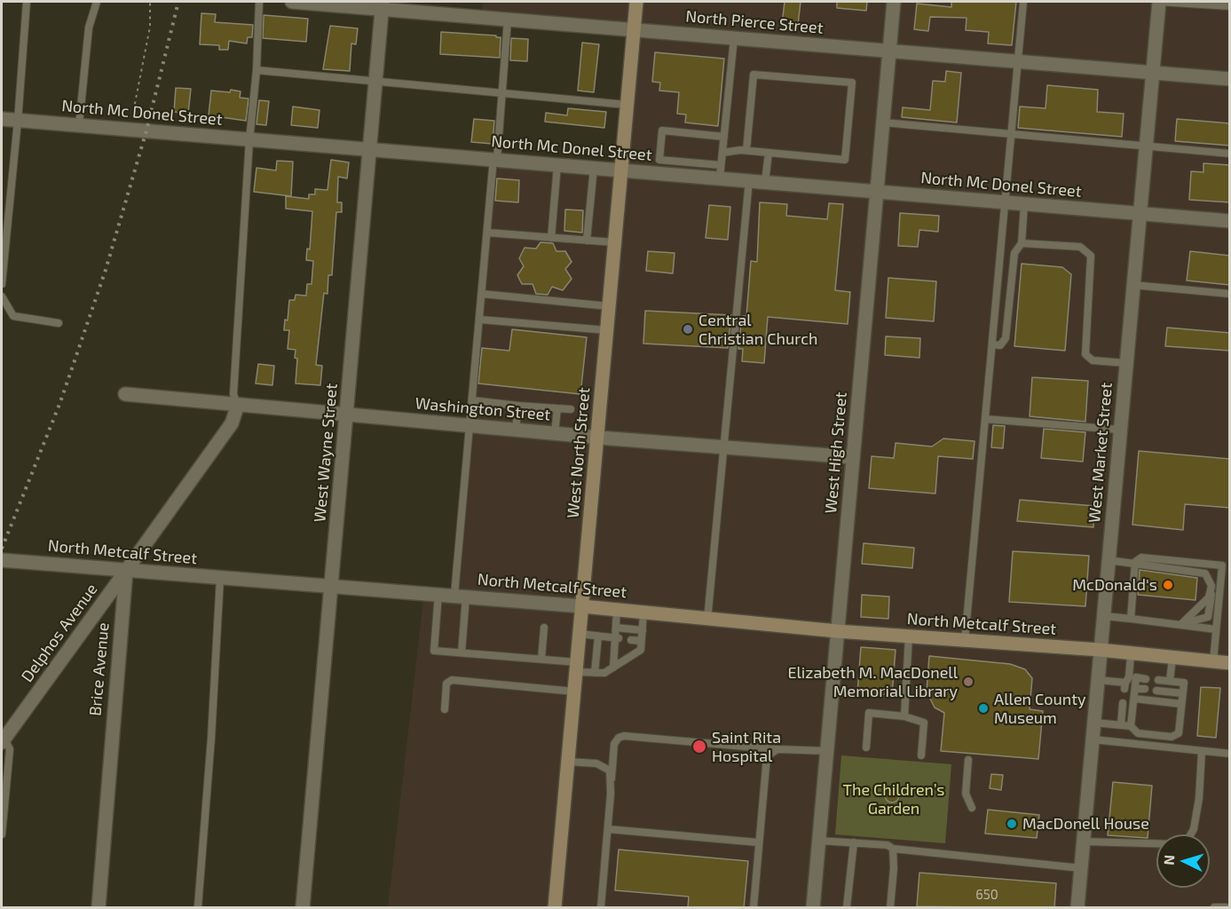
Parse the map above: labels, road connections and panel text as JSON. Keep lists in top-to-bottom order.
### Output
{
  "streets": {
    "main road": ["West North Street", "North Metcalf Street"],
    "street": [
      "North Pierce Street",
      "North Mc Donel Street",
      "Washington Street",
      "West Wayne Street",
      "West High Street",
      "West Market Street",
      "Delphos Avenue",
      "Brice Avenue"
    ]
  },
  "crossings": [
    ["North Pierce Street", "West Wayne Street"],
    ["North Pierce Street", "West North Street"],
    ["North Pierce Street", "West High Street"],
    ["North Pierce Street", "West Market Street"],
    ["North Mc Donel Street", "West Wayne Street"],
    ["North Mc Donel Street", "West North Street"],
    ["North Mc Donel Street", "West High Street"],
    ["North Mc Donel Street", "West Market Street"],
    ["Washington Street", "West Wayne Street"],
    ["Washington Street", "West North Street"],
    ["Washington Street", "West High Street"],
    ["West Wayne Street", "North Metcalf Street"],
    ["West North Street", "North Metcalf Street"],
    ["West High Street", "North Metcalf Street"],
    ["West Market Street", "North Metcalf Street"],
    ["North Metcalf Street", "Delphos Avenue"],
    ["North Metcalf Street", "Brice Avenue"],
    ["Delphos Avenue", "Brice Avenue"]
  ],
  "parks": ["The Children’s Garden"],
  "places": [
    "Central Christian Church",
    "McDonald's",
    "Elizabeth M. MacDonell Memorial Library",
    "Allen County Museum",
    "Saint Rita Hospital",
    "MacDonell House"
  ],
  "house_numbers": ["650"],
  "north": "left"
}
